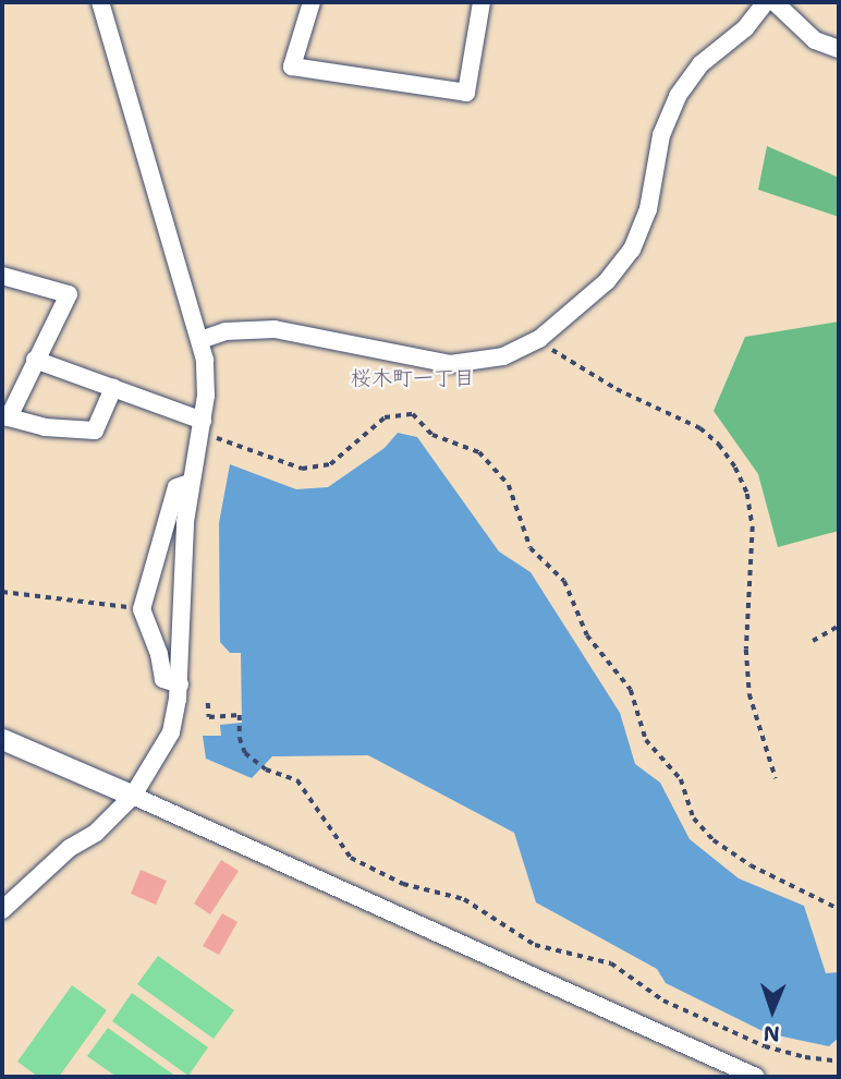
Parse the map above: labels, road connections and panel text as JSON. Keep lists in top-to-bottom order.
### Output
{
  "districts": ["桜木町一丁目"],
  "north": "bottom"
}
